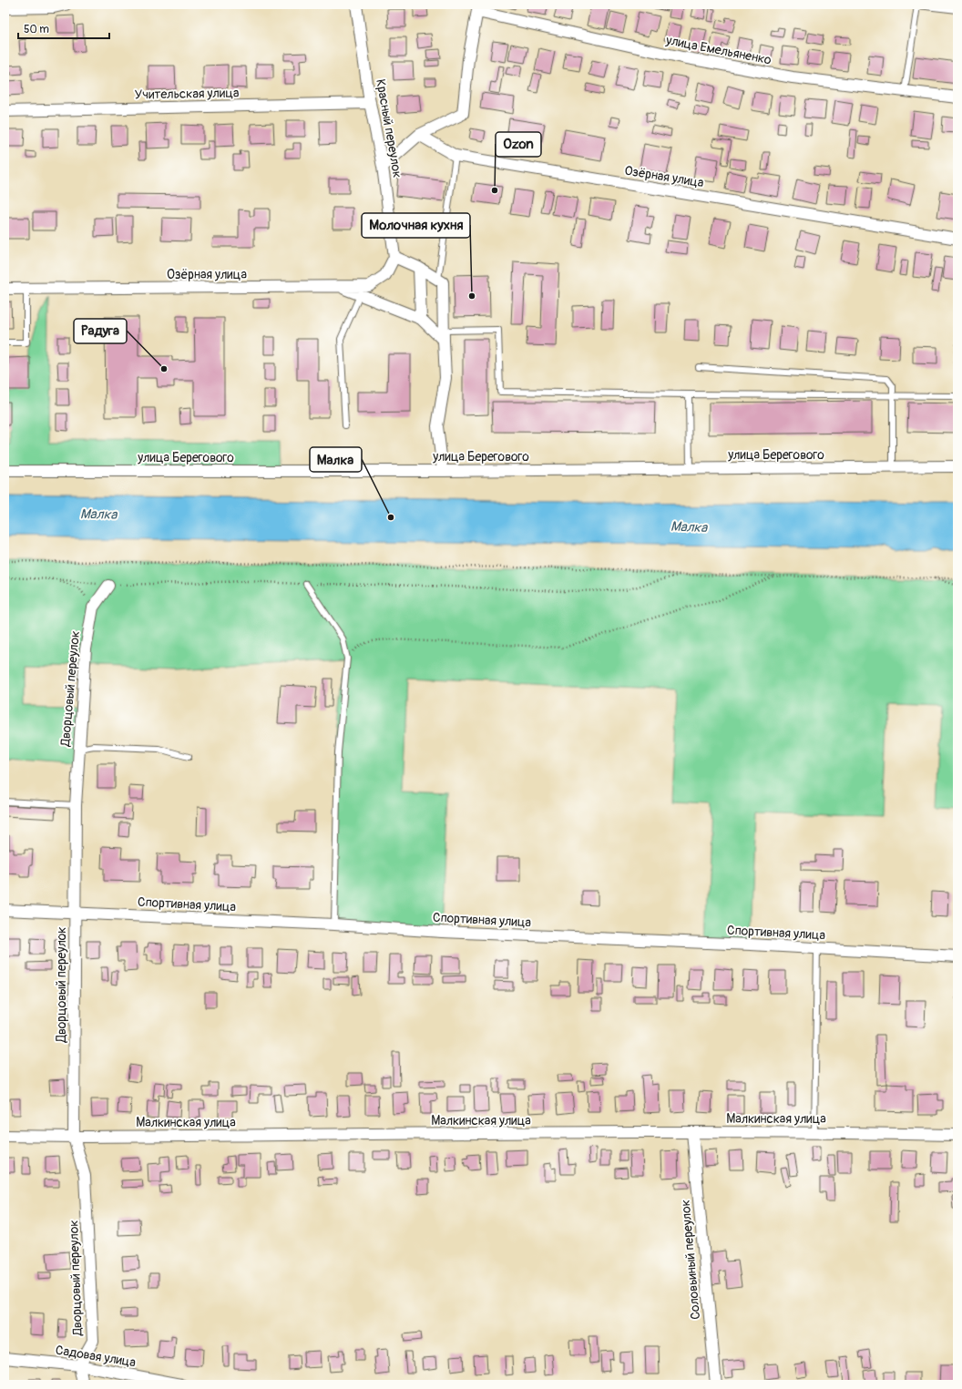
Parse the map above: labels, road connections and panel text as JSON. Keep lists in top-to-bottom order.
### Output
{
  "streets": {
    "street": [
      "улица Емельяненко",
      "Учительская улица",
      "Красный переулок",
      "Озёрная улица",
      "улица Берегового",
      "Дворцовый переулок",
      "Спортивная улица",
      "Малкинская улица",
      "Соловьиный переулок",
      "Садовая улица"
    ]
  },
  "crossings": [
    ["Учительская улица", "Красный переулок"],
    ["Дворцовый переулок", "Спортивная улица"],
    ["Дворцовый переулок", "Малкинская улица"],
    ["Дворцовый переулок", "Садовая улица"],
    ["Малкинская улица", "Соловьиный переулок"]
  ],
  "water": ["Малка"],
  "places": [
    "Ozon",
    "Молочная кухня",
    "Радуга",
    "Малка"
  ],
  "scale_bar": "50 m"
}
